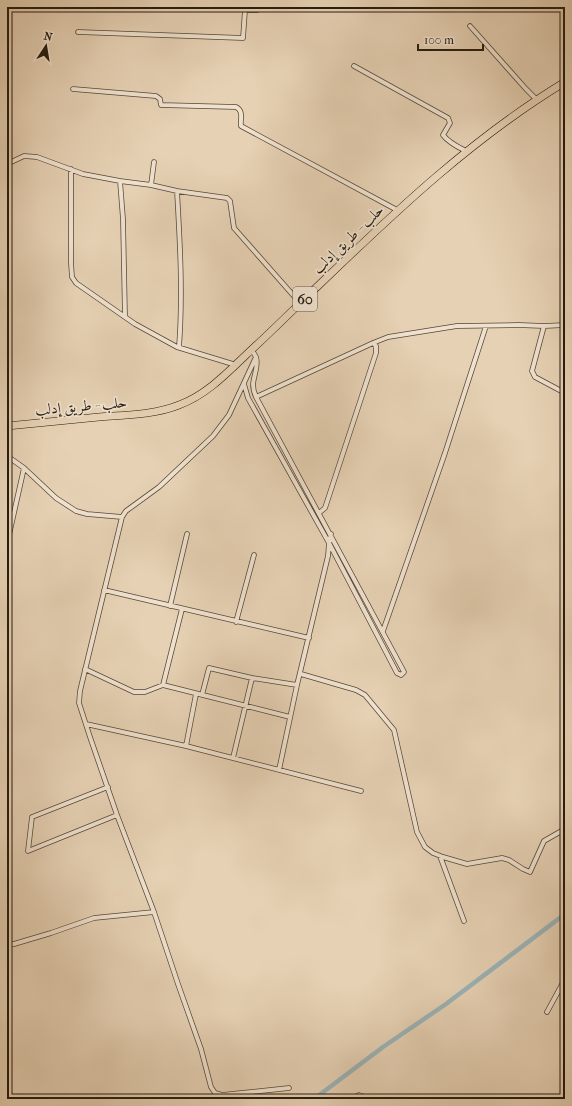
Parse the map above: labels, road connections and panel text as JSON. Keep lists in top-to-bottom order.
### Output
{
  "streets": {
    "highway": ["حلب - طريق إدلب", "60"]
  },
  "scale_bar": "100 m",
  "north": "top"
}
